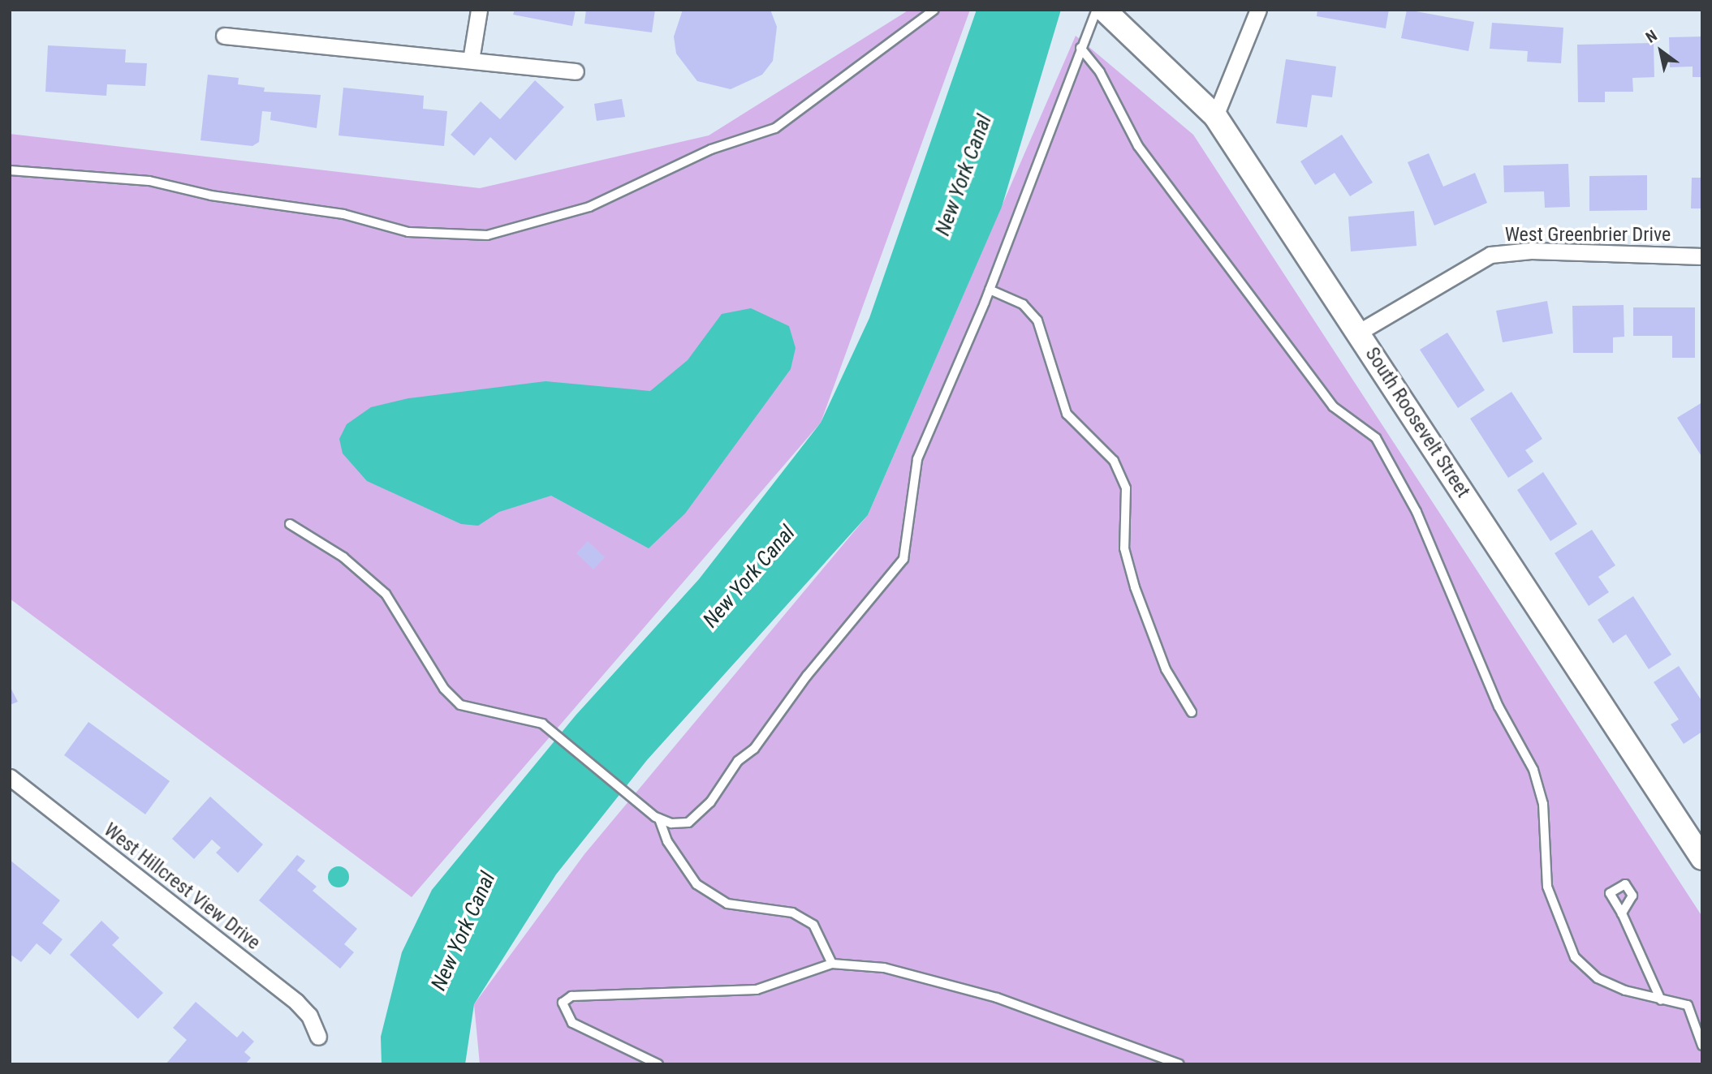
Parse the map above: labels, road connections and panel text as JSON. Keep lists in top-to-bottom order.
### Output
{
  "streets": {
    "street": ["West Greenbrier Drive", "South Roosevelt Street", "West Hillcrest View Drive"]
  },
  "crossings": [
    ["West Greenbrier Drive", "South Roosevelt Street"]
  ],
  "water": ["New York Canal"],
  "north": "top left"
}
